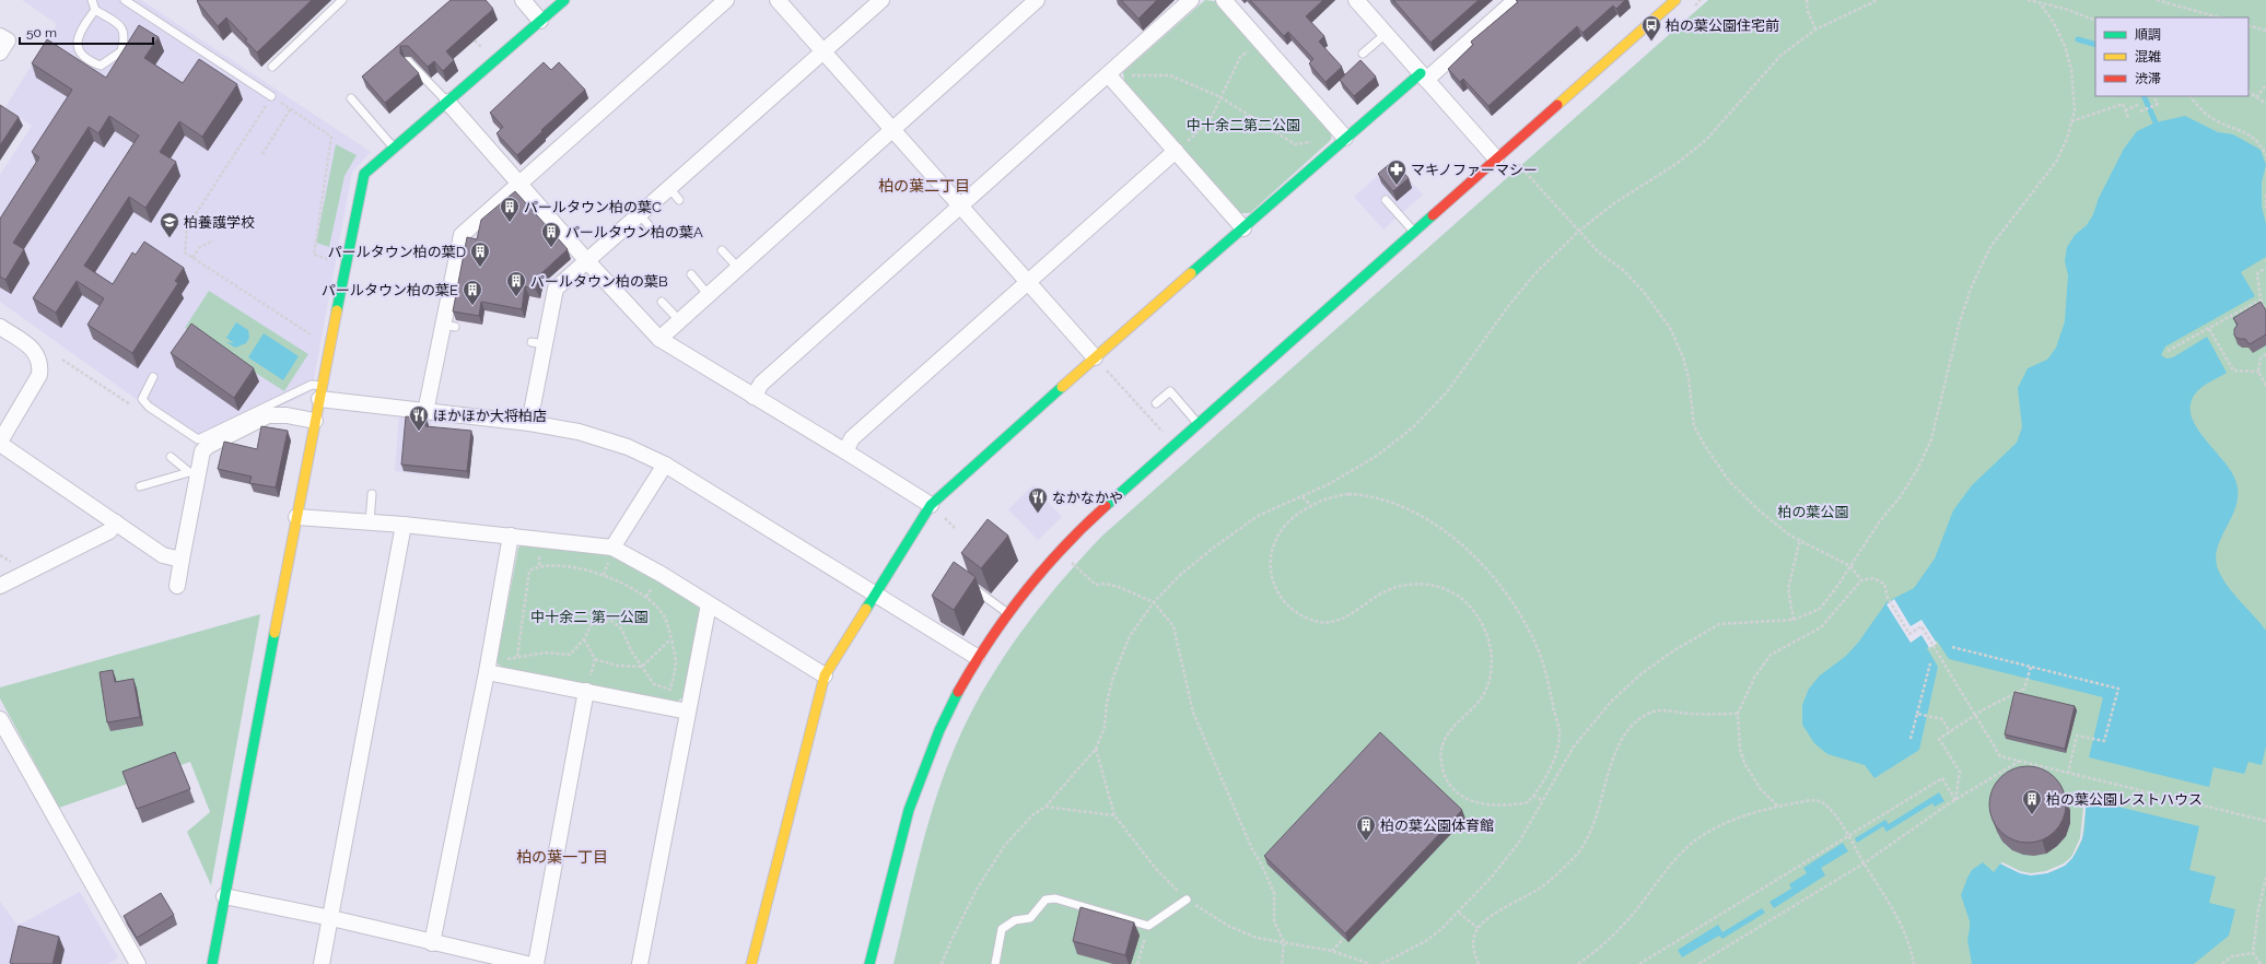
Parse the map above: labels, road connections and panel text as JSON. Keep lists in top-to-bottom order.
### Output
{
  "districts": ["柏の葉二丁目", "柏の葉一丁目"],
  "parks": ["中十余二第二公園", "柏の葉公園", "中十余二 第一公園"],
  "places": {
    "bus stop": ["柏の葉公園住宅前"],
    "pharmacy": ["マキノファーマシー"],
    "building": [
      "パールタウン柏の葉C",
      "パールタウン柏の葉A",
      "パールタウン柏の葉D",
      "パールタウン柏の葉B",
      "パールタウン柏の葉E",
      "柏の葉公園レストハウス",
      "柏の葉公園体育館"
    ],
    "school or university": ["柏養護学校"],
    "restaurant": ["ほかほか大将柏店", "なかなかや"]
  },
  "legend": ["順調", "混雑", "渋滞"],
  "scale_bar": "50 m"
}
